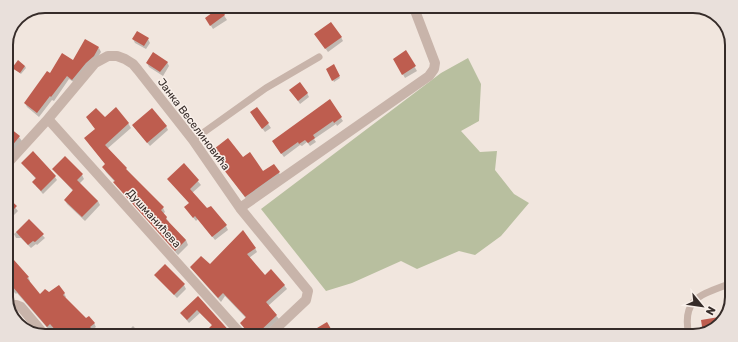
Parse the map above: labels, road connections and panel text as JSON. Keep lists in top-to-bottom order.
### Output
{
  "streets": {
    "street": ["Јанка Веселиновића", "Душманићева"]
  },
  "crossings": [
    ["Јанка Веселиновића", "Душманићева"]
  ],
  "north": "bottom right"
}
